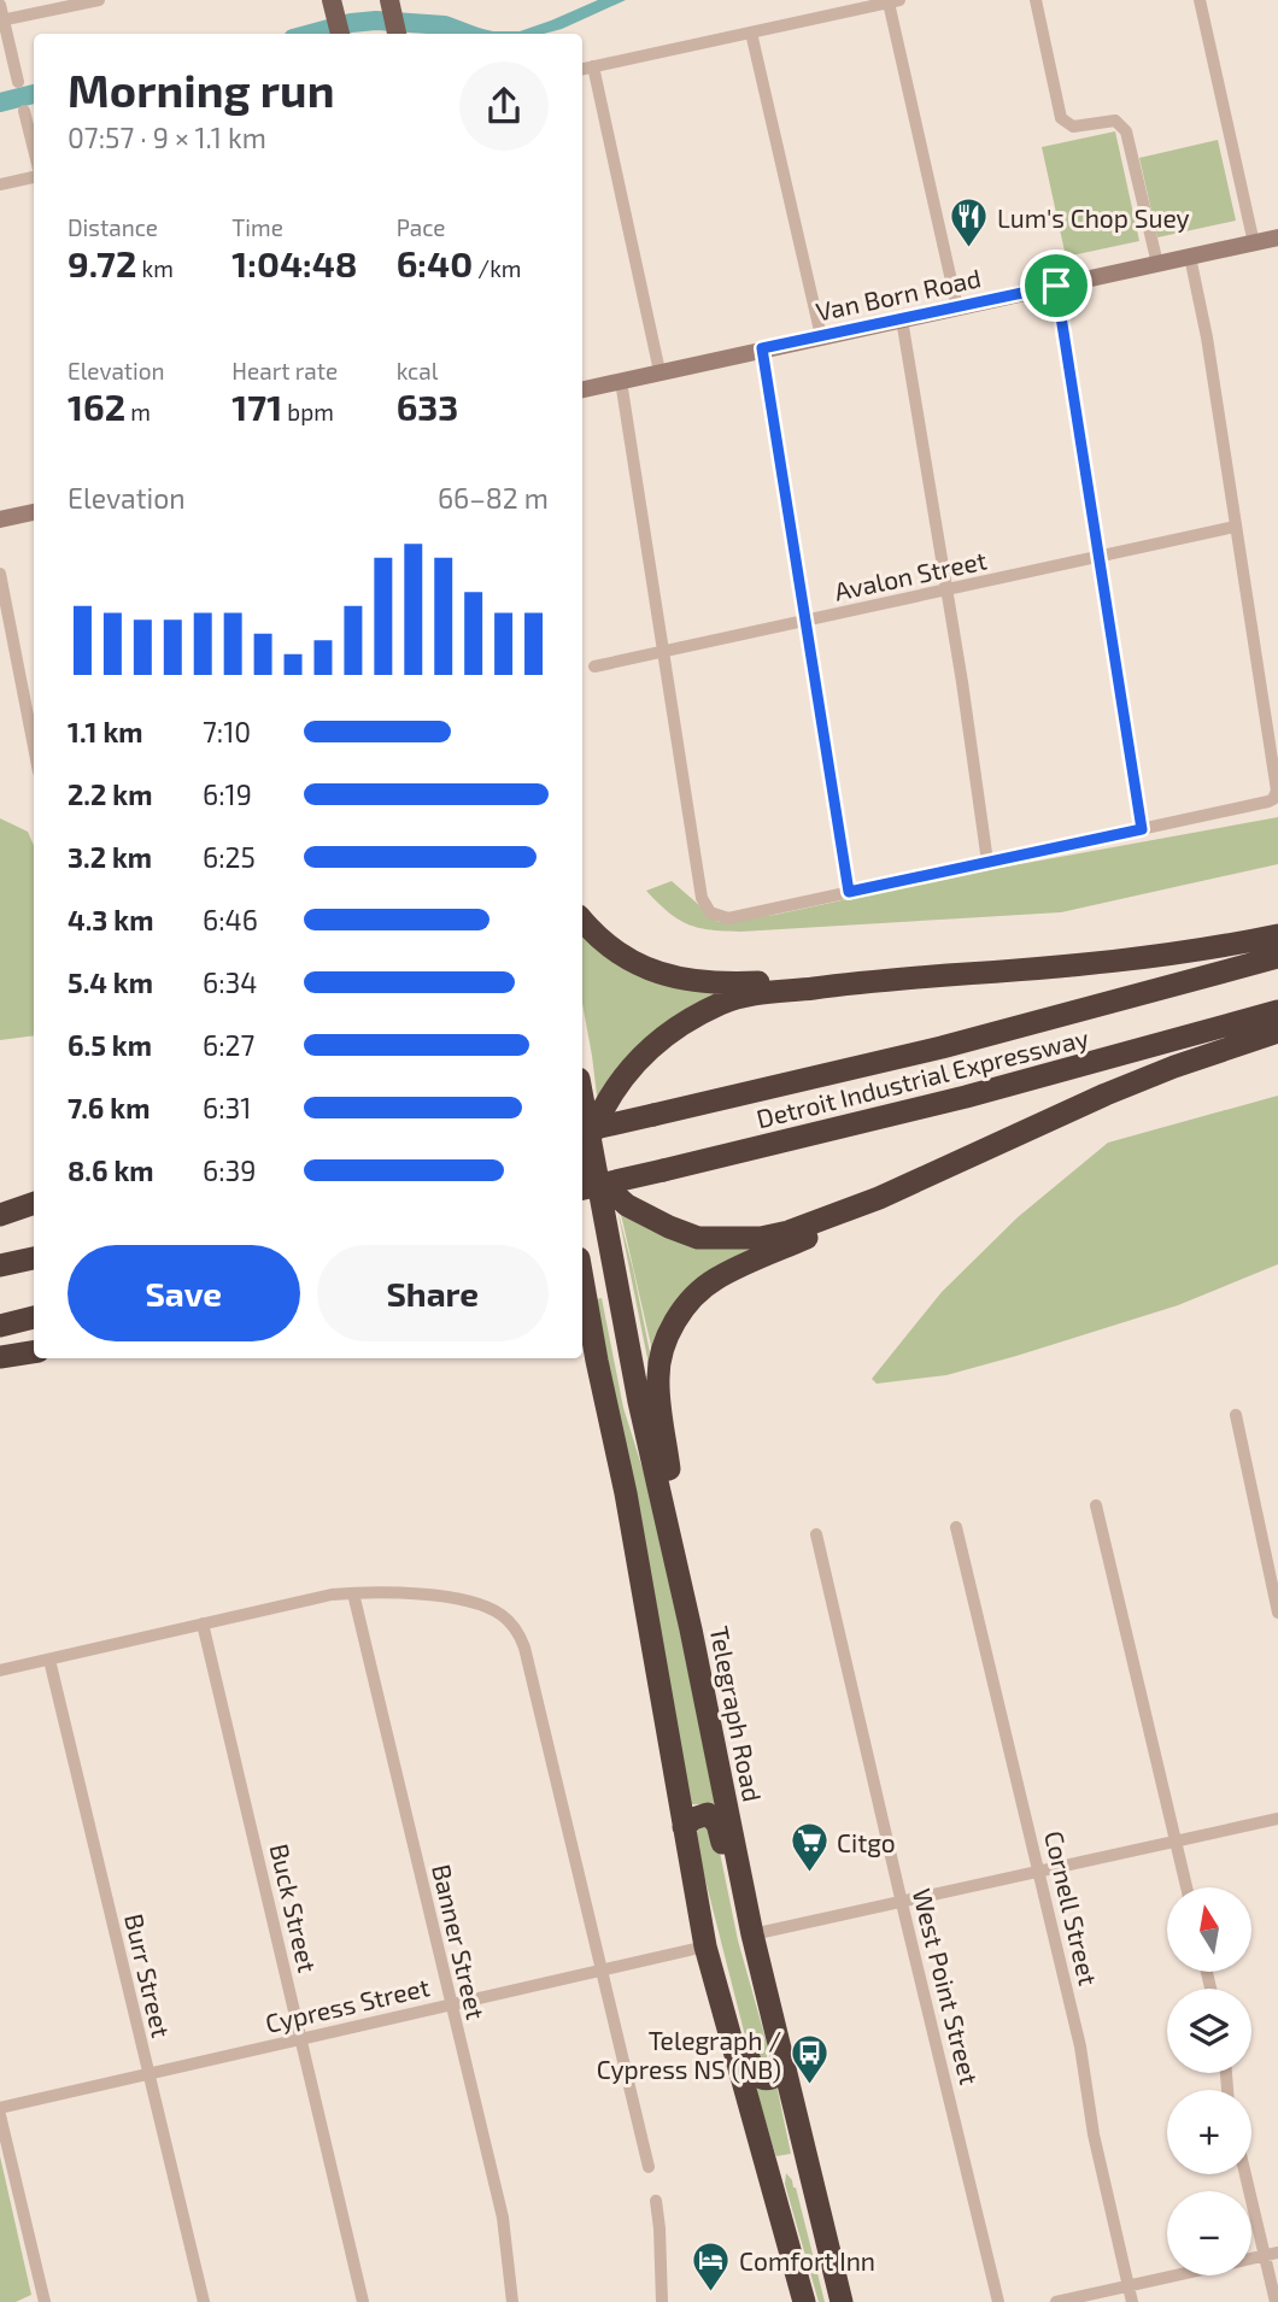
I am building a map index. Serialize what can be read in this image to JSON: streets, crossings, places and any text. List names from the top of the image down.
{
  "streets": {
    "highway": ["Detroit Industrial Expressway", "Telegraph Road"],
    "main road": ["Van Born Road"],
    "street": [
      "Avalon Street",
      "Buck Street",
      "Cornell Street",
      "Banner Street",
      "Burr Street",
      "West Point Street",
      "Cypress Street"
    ]
  },
  "crossings": [
    ["Buck Street", "Cypress Street"],
    ["Banner Street", "Cypress Street"],
    ["Burr Street", "Cypress Street"]
  ],
  "places": {
    "restaurant": ["Lum's Chop Suey"],
    "supermarket": ["Citgo"],
    "bus stop": ["Telegraph / Cypress NS (NB)"],
    "hotel": ["Comfort Inn"]
  },
  "north": "top",
  "page": {
    "heading": ["Morning run", "07:57 · 9 × 1.1 km"],
    "stats": [
      ["Distance", "9.72 km"],
      ["Time", "1:04:48"],
      ["Pace", "6:40 /km"],
      ["Elevation", "162 m"],
      ["Heart rate", "171 bpm"],
      ["kcal", "633"]
    ],
    "chart": ["Elevation", "66–82 m"],
    "list": [
      {
        "name": "1.1 km",
        "note": "7:10"
      },
      {
        "name": "2.2 km",
        "note": "6:19"
      },
      {
        "name": "3.2 km",
        "note": "6:25"
      },
      {
        "name": "4.3 km",
        "note": "6:46"
      },
      {
        "name": "5.4 km",
        "note": "6:34"
      },
      {
        "name": "6.5 km",
        "note": "6:27"
      },
      {
        "name": "7.6 km",
        "note": "6:31"
      },
      {
        "name": "8.6 km",
        "note": "6:39"
      }
    ],
    "buttons": ["Save", "Share"],
    "map_buttons": ["+", "−"]
  }
}
